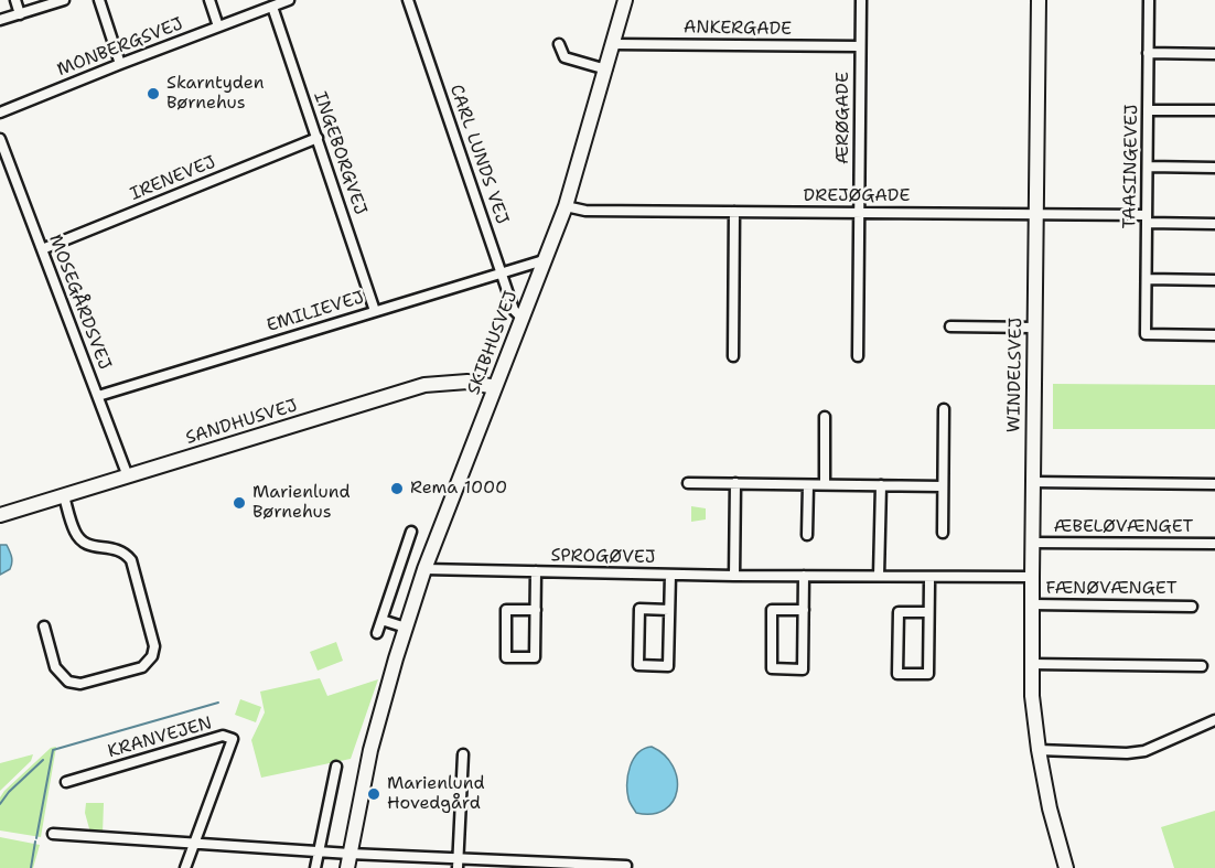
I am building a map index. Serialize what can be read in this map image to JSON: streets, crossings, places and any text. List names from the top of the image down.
{
  "streets": {
    "street": [
      "ANKERGADE",
      "MONBERGSVEJ",
      "ÆRØGADE",
      "INGEBORGVEJ",
      "CARL LUNDS VEJ",
      "TAASINGEVEJ",
      "IRENEVEJ",
      "DREJØGADE",
      "MOSEGÅRDSVEJ",
      "EMILIEVEJ",
      "SKIBHUSVEJ",
      "WINDELSVEJ",
      "SANDHUSVEJ",
      "ÆBELØVÆNGET",
      "SPROGØVEJ",
      "FÆNØVÆNGET",
      "KRANVEJEN"
    ]
  },
  "crossings": [
    ["ANKERGADE", "ÆRØGADE"],
    ["ANKERGADE", "SKIBHUSVEJ"],
    ["MONBERGSVEJ", "INGEBORGVEJ"],
    ["ÆRØGADE", "DREJØGADE"],
    ["INGEBORGVEJ", "IRENEVEJ"],
    ["INGEBORGVEJ", "EMILIEVEJ"],
    ["CARL LUNDS VEJ", "EMILIEVEJ"],
    ["CARL LUNDS VEJ", "SKIBHUSVEJ"],
    ["TAASINGEVEJ", "DREJØGADE"],
    ["IRENEVEJ", "MOSEGÅRDSVEJ"],
    ["DREJØGADE", "SKIBHUSVEJ"],
    ["DREJØGADE", "WINDELSVEJ"],
    ["MOSEGÅRDSVEJ", "EMILIEVEJ"],
    ["MOSEGÅRDSVEJ", "SANDHUSVEJ"],
    ["EMILIEVEJ", "SKIBHUSVEJ"],
    ["SKIBHUSVEJ", "SANDHUSVEJ"],
    ["SKIBHUSVEJ", "SPROGØVEJ"],
    ["WINDELSVEJ", "ÆBELØVÆNGET"],
    ["WINDELSVEJ", "SPROGØVEJ"],
    ["WINDELSVEJ", "FÆNØVÆNGET"]
  ],
  "places": [
    "Skarntyden Børnehus",
    "Rema 1000",
    "Marienlund Børnehus",
    "Marienlund Hovedgård"
  ]
}
